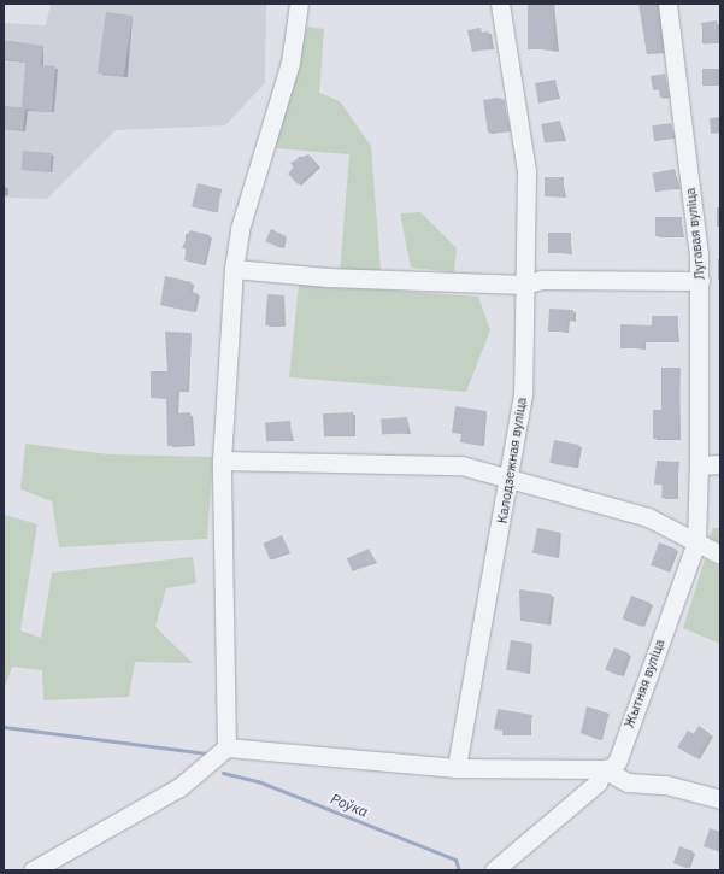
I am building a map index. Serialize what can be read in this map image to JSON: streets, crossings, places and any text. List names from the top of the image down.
{
  "streets": {
    "street": ["Лугавая вуліца", "Калодзежная вуліца", "Жытняя вуліца"]
  },
  "crossings": [
    ["Лугавая вуліца", "Жытняя вуліца"]
  ],
  "water": ["Роўка"]
}
